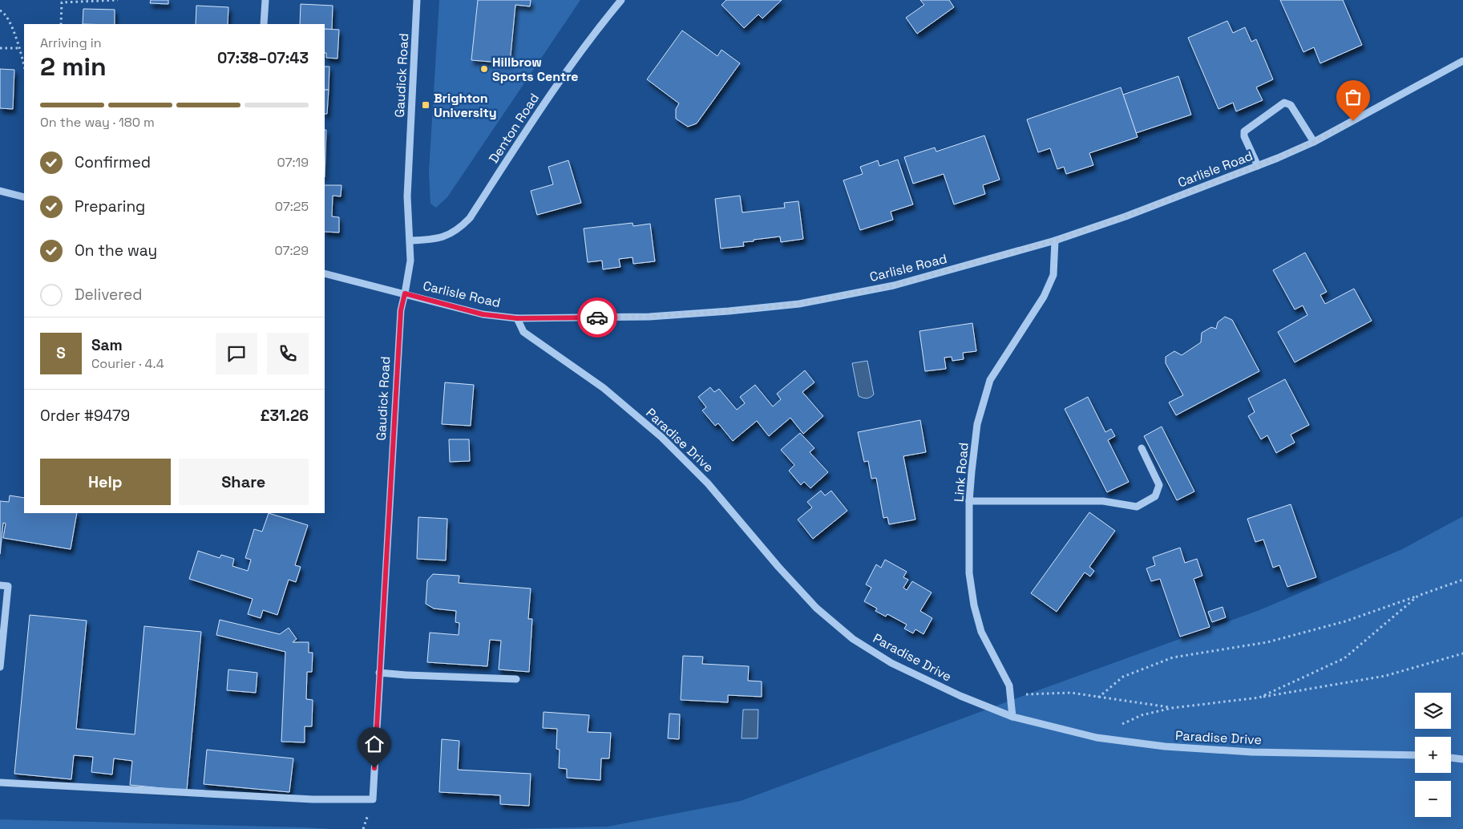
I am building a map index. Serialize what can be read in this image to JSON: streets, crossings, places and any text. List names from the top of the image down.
{
  "streets": {
    "street": [
      "Gaudick Road",
      "Denton Road",
      "Carlisle Road",
      "Paradise Drive",
      "Link Road"
    ]
  },
  "crossings": [
    ["Gaudick Road", "Denton Road"],
    ["Gaudick Road", "Carlisle Road"],
    ["Carlisle Road", "Paradise Drive"],
    ["Carlisle Road", "Link Road"],
    ["Paradise Drive", "Link Road"]
  ],
  "places": {
    "other": ["Hillbrow Sports Centre"],
    "transit": ["Brighton University"]
  },
  "page": {
    "heading": ["2 min", "Arriving in", "07:38–07:43"],
    "panel": [
      "Sam",
      "Courier · 4.4",
      "Order #9479",
      "£31.26"
    ],
    "bar": "On the way · 180 m",
    "list": [
      ["Confirmed", "07:19"],
      ["Preparing", "07:25"],
      ["On the way", "07:29"],
      "Delivered"
    ],
    "round": "S",
    "buttons": ["Help", "Share"],
    "map_buttons": ["+", "−"]
  }
}
